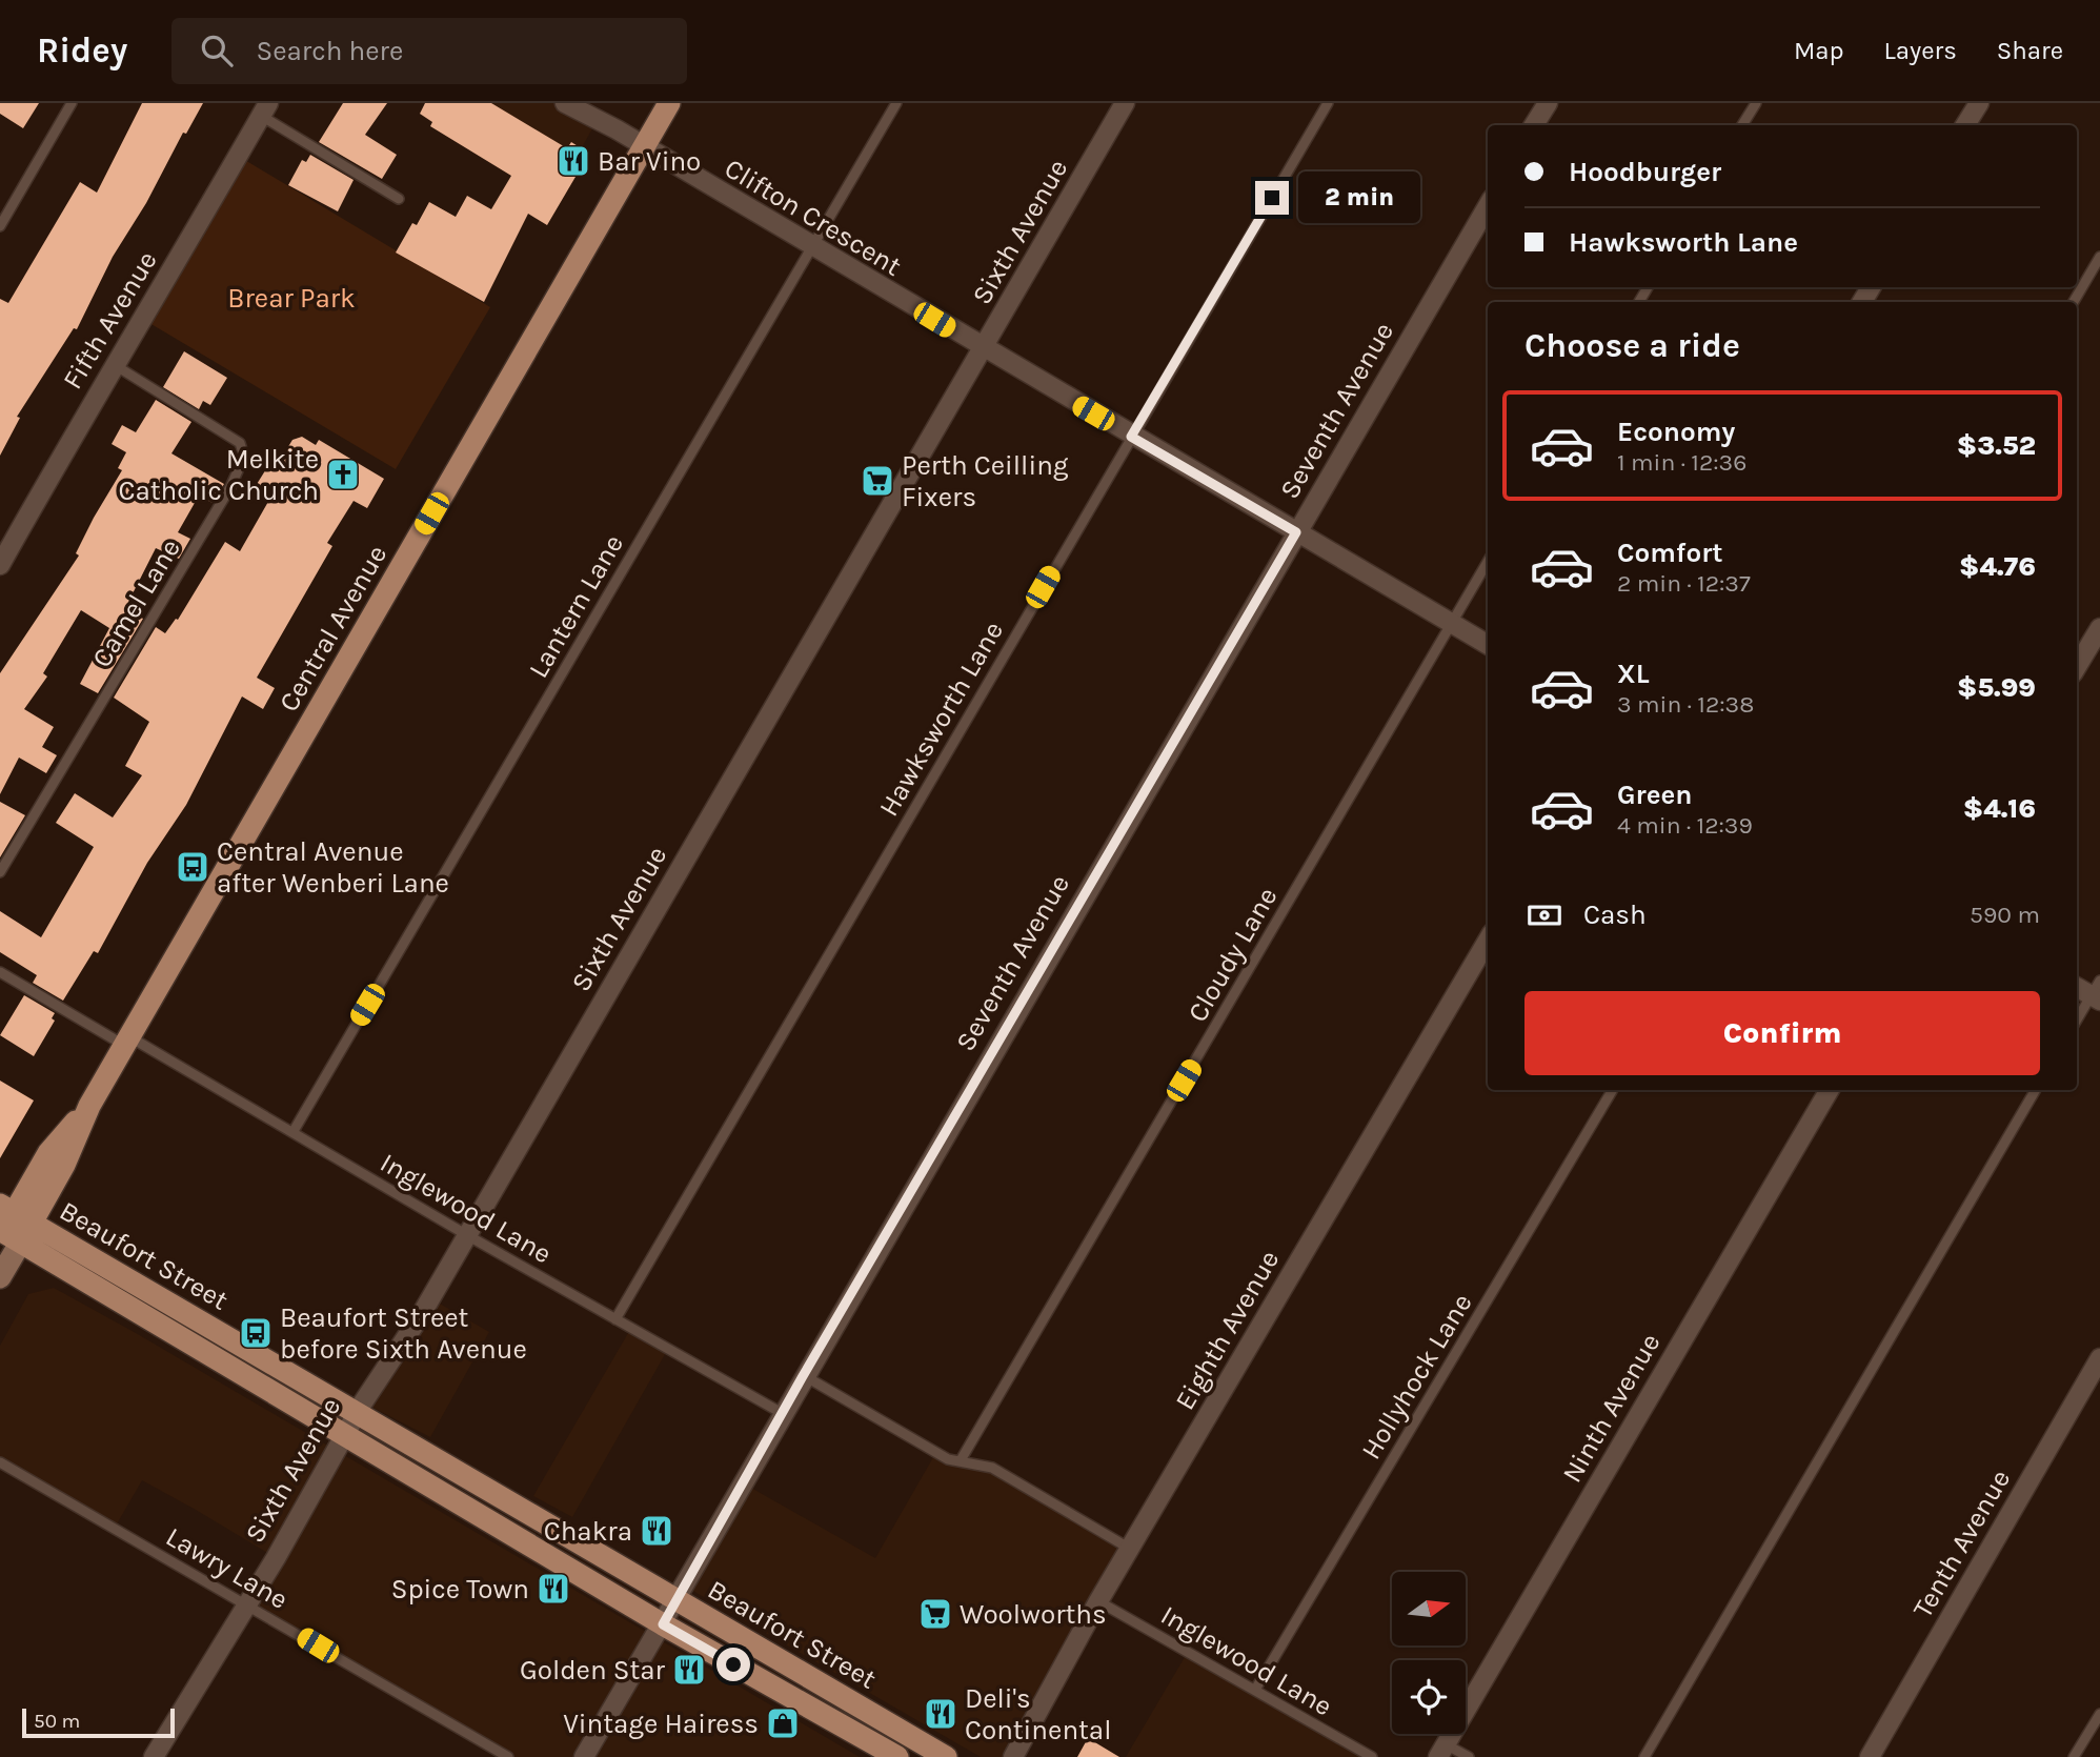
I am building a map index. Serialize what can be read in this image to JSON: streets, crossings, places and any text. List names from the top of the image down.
{
  "streets": {
    "main road": ["Central Avenue", "Beaufort Street"],
    "street": [
      "Clifton Crescent",
      "Sixth Avenue",
      "Fifth Avenue",
      "Seventh Avenue",
      "Eighth Avenue",
      "Ninth Avenue",
      "Tenth Avenue"
    ],
    "lane": [
      "Camel Lane",
      "Lantern Lane",
      "Hawksworth Lane",
      "Cloudy Lane",
      "Inglewood Lane",
      "Hollyhock Lane",
      "Lawry Lane"
    ]
  },
  "crossings": [
    ["Clifton Crescent", "Sixth Avenue"],
    ["Clifton Crescent", "Seventh Avenue"],
    ["Clifton Crescent", "Lantern Lane"],
    ["Clifton Crescent", "Central Avenue"],
    ["Clifton Crescent", "Hawksworth Lane"],
    ["Clifton Crescent", "Cloudy Lane"],
    ["Sixth Avenue", "Inglewood Lane"],
    ["Sixth Avenue", "Beaufort Street"],
    ["Sixth Avenue", "Lawry Lane"],
    ["Fifth Avenue", "Camel Lane"],
    ["Seventh Avenue", "Inglewood Lane"],
    ["Seventh Avenue", "Beaufort Street"],
    ["Lantern Lane", "Inglewood Lane"],
    ["Central Avenue", "Inglewood Lane"],
    ["Central Avenue", "Beaufort Street"],
    ["Hawksworth Lane", "Inglewood Lane"],
    ["Inglewood Lane", "Eighth Avenue"],
    ["Inglewood Lane", "Hollyhock Lane"]
  ],
  "parks": ["Brear Park"],
  "places": {
    "restaurant": [
      "Bar Vino",
      "Chakra",
      "Spice Town",
      "Golden Star",
      "Deli's Continental"
    ],
    "church": ["Melkite Catholic Church"],
    "supermarket": ["Perth Ceilling Fixers", "Woolworths"],
    "bus stop": ["Central Avenue after Wenberi Lane", "Beaufort Street before Sixth Avenue"],
    "shop": ["Vintage Hairess"]
  },
  "scale_bar": "50 m",
  "north": "right",
  "page": {
    "header": "Ridey",
    "search": "Search here",
    "nav": ["Map", "Layers", "Share"],
    "banner": ["Hoodburger", "Hawksworth Lane"],
    "bubble": "2 min",
    "heading": "Choose a ride",
    "list": [
      {
        "name": "Economy",
        "note": "1 min · 12:36",
        "value": "$3.52"
      },
      {
        "name": "Comfort",
        "note": "2 min · 12:37",
        "value": "$4.76"
      },
      {
        "name": "XL",
        "note": "3 min · 12:38",
        "value": "$5.99"
      },
      {
        "name": "Green",
        "note": "4 min · 12:39",
        "value": "$4.16"
      }
    ],
    "pay": ["Cash", "590 m"],
    "buttons": "Confirm",
    "scale": "50 m"
  }
}
